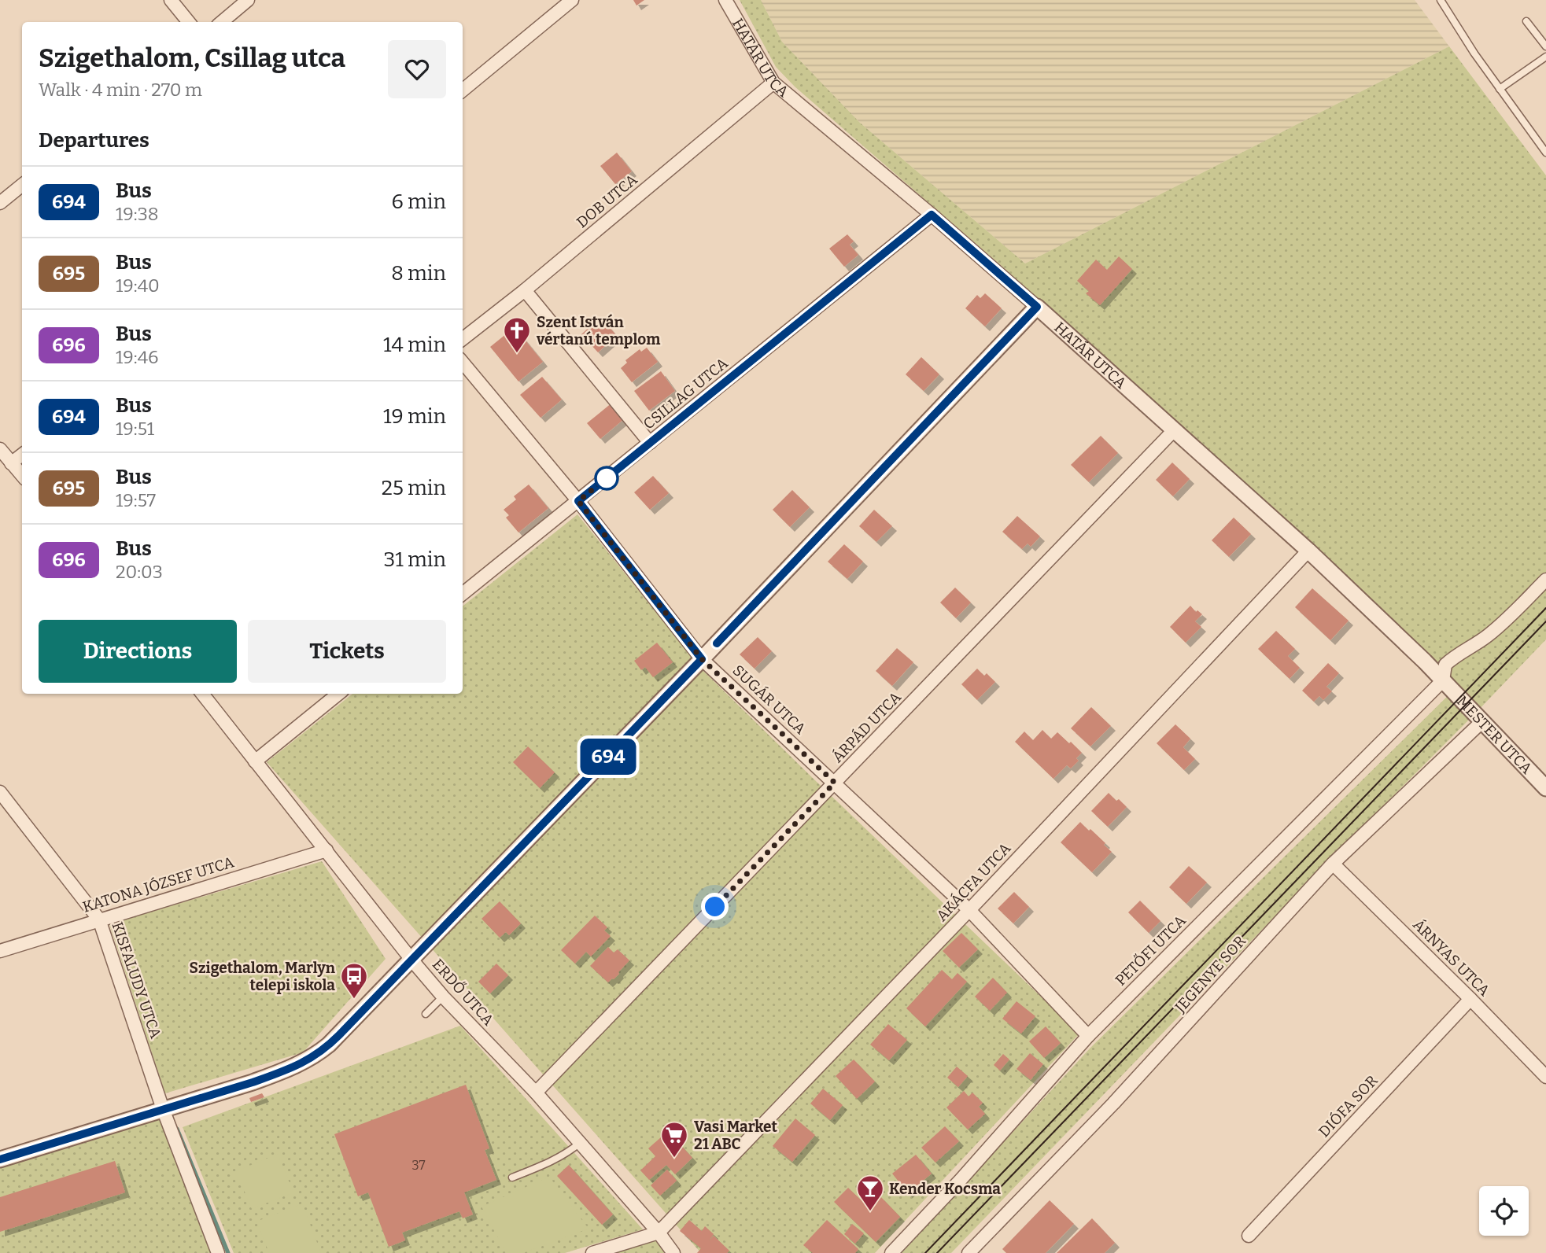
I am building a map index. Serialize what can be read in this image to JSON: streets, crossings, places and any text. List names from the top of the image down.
{
  "streets": {
    "street": [
      "HATÁR UTCA",
      "DOB UTCA",
      "CSILLAG UTCA",
      "SUGÁR UTCA",
      "ÁRPÁD UTCA",
      "MESTER UTCA",
      "AKÁCFA UTCA",
      "KATONA JÓZSEF UTCA",
      "PETŐFI UTCA",
      "ÁRNYAS UTCA",
      "JEGENYE SOR",
      "KISFALUDY UTCA",
      "ERDŐ UTCA",
      "DIÓFA SOR"
    ]
  },
  "crossings": [
    ["HATÁR UTCA", "DOB UTCA"],
    ["HATÁR UTCA", "CSILLAG UTCA"],
    ["HATÁR UTCA", "ÁRPÁD UTCA"],
    ["HATÁR UTCA", "MESTER UTCA"],
    ["HATÁR UTCA", "AKÁCFA UTCA"],
    ["HATÁR UTCA", "PETŐFI UTCA"],
    ["CSILLAG UTCA", "SUGÁR UTCA"],
    ["SUGÁR UTCA", "ÁRPÁD UTCA"],
    ["SUGÁR UTCA", "AKÁCFA UTCA"],
    ["SUGÁR UTCA", "PETŐFI UTCA"],
    ["ÁRPÁD UTCA", "ERDŐ UTCA"],
    ["MESTER UTCA", "PETŐFI UTCA"],
    ["MESTER UTCA", "JEGENYE SOR"],
    ["AKÁCFA UTCA", "ERDŐ UTCA"],
    ["KATONA JÓZSEF UTCA", "KISFALUDY UTCA"],
    ["KATONA JÓZSEF UTCA", "ERDŐ UTCA"],
    ["ÁRNYAS UTCA", "JEGENYE SOR"],
    ["ÁRNYAS UTCA", "DIÓFA SOR"]
  ],
  "places": {
    "church": ["Szent István vértanú templom"],
    "bus stop": ["Szigethalom, Marlyn telepi iskola"],
    "supermarket": ["Vasi Market 21 ABC"],
    "bar": ["Kender Kocsma"]
  },
  "lines": ["bus line 694"],
  "house_numbers": ["37"],
  "page": {
    "on_map": "694",
    "heading": [
      ["Szigethalom, Csillag utca", "Walk · 4 min · 270 m"],
      "Departures"
    ],
    "list": [
      {
        "mark": "694",
        "name": "Bus",
        "note": "19:38",
        "value": "6 min"
      },
      {
        "mark": "695",
        "name": "Bus",
        "note": "19:40",
        "value": "8 min"
      },
      {
        "mark": "696",
        "name": "Bus",
        "note": "19:46",
        "value": "14 min"
      },
      {
        "mark": "694",
        "name": "Bus",
        "note": "19:51",
        "value": "19 min"
      },
      {
        "mark": "695",
        "name": "Bus",
        "note": "19:57",
        "value": "25 min"
      },
      {
        "mark": "696",
        "name": "Bus",
        "note": "20:03",
        "value": "31 min"
      }
    ],
    "buttons": ["Directions", "Tickets"]
  }
}
